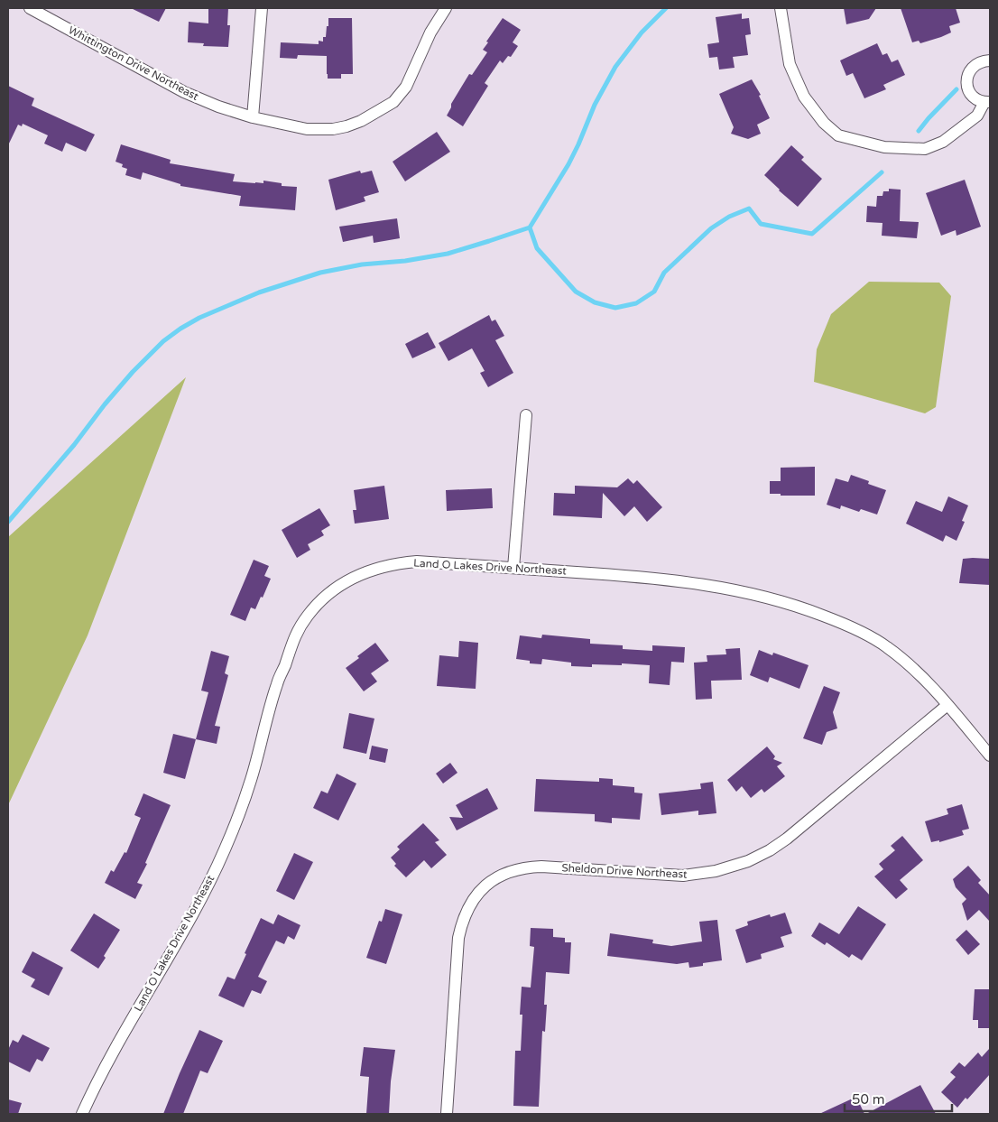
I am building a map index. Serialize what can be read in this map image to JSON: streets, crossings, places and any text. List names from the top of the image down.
{
  "streets": {
    "street": ["Whittington Drive Northeast", "Land O Lakes Drive Northeast", "Sheldon Drive Northeast"]
  },
  "crossings": [
    ["Land O Lakes Drive Northeast", "Sheldon Drive Northeast"]
  ],
  "scale_bar": "50 m"
}
